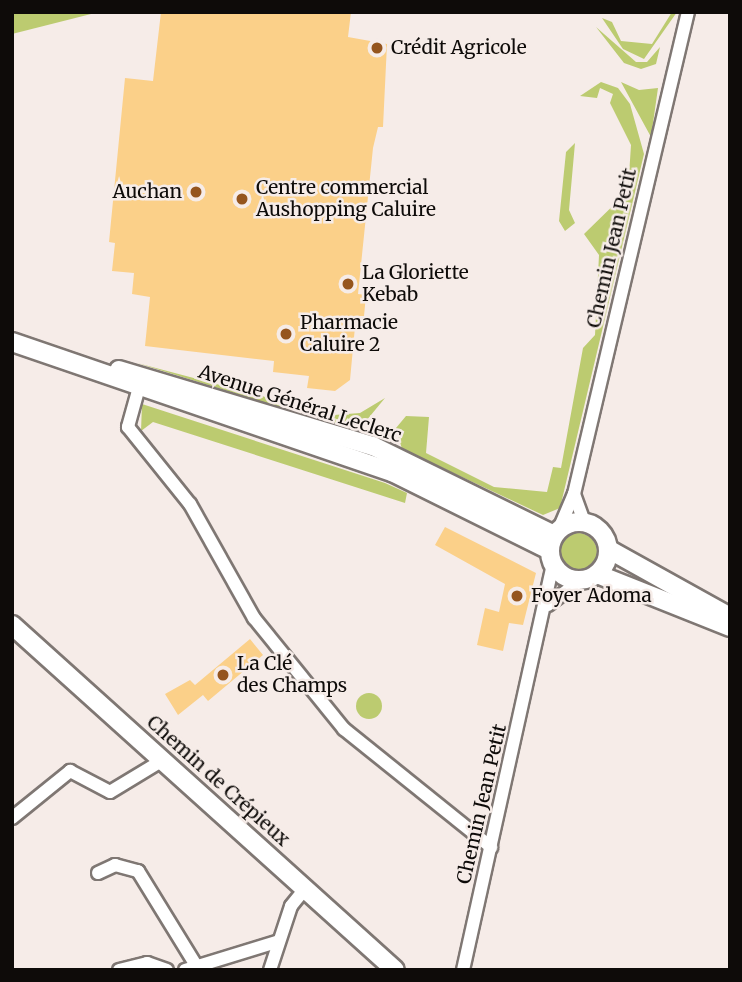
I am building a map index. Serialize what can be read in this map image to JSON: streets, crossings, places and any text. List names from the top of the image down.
{
  "streets": {
    "main road": ["Avenue Général Leclerc", "Chemin de Crépieux"],
    "street": ["Chemin Jean Petit"]
  },
  "crossings": [
    ["Chemin Jean Petit", "Avenue Général Leclerc"]
  ],
  "places": [
    "Crédit Agricole",
    "Auchan",
    "Centre commercial Aushopping Caluire",
    "La Gloriette Kebab",
    "Pharmacie Caluire 2",
    "Foyer Adoma",
    "La Clé des Champs"
  ]
}
